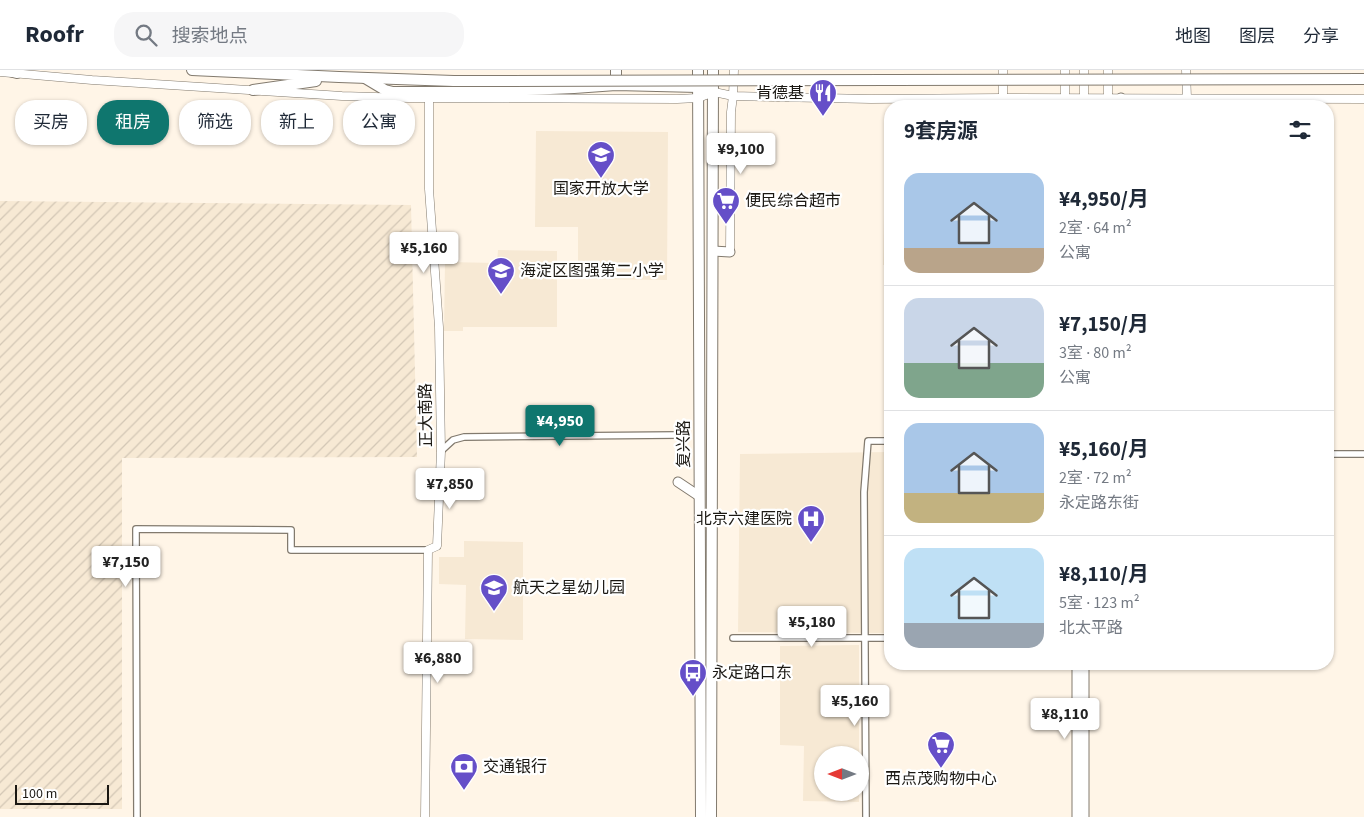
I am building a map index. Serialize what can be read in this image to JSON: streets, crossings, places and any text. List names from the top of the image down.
{
  "streets": {
    "highway": ["复兴路"],
    "street": ["正大南路"]
  },
  "places": {
    "restaurant": ["肯德基"],
    "school or university": ["国家开放大学", "海淀区图强第二小学", "航天之星幼儿园"],
    "supermarket": ["便民综合超市", "西点茂购物中心"],
    "hospital": ["北京六建医院"],
    "bus stop": ["永定路口东"],
    "bank": ["交通银行"]
  },
  "scale_bar": "100 m",
  "north": "left",
  "page": {
    "header": "Roofr",
    "search": "搜索地点",
    "nav": ["地图", "图层", "分享"],
    "chip": [
      "买房",
      "租房",
      "筛选",
      "新上",
      "公寓"
    ],
    "heading": "9套房源",
    "price": [
      "¥9,100",
      "¥5,160",
      "¥4,950",
      "¥7,850",
      "¥7,150",
      "¥5,180",
      "¥6,880",
      "¥5,160",
      "¥8,110"
    ],
    "list": [
      {
        "name": "¥4,950/月",
        "note": "2室 · 64 m² · 公寓"
      },
      {
        "name": "¥7,150/月",
        "note": "3室 · 80 m² · 公寓"
      },
      {
        "name": "¥5,160/月",
        "note": "2室 · 72 m² · 永定路东街"
      },
      {
        "name": "¥8,110/月",
        "note": "5室 · 123 m² · 北太平路"
      }
    ],
    "scale": "100 m"
  }
}
